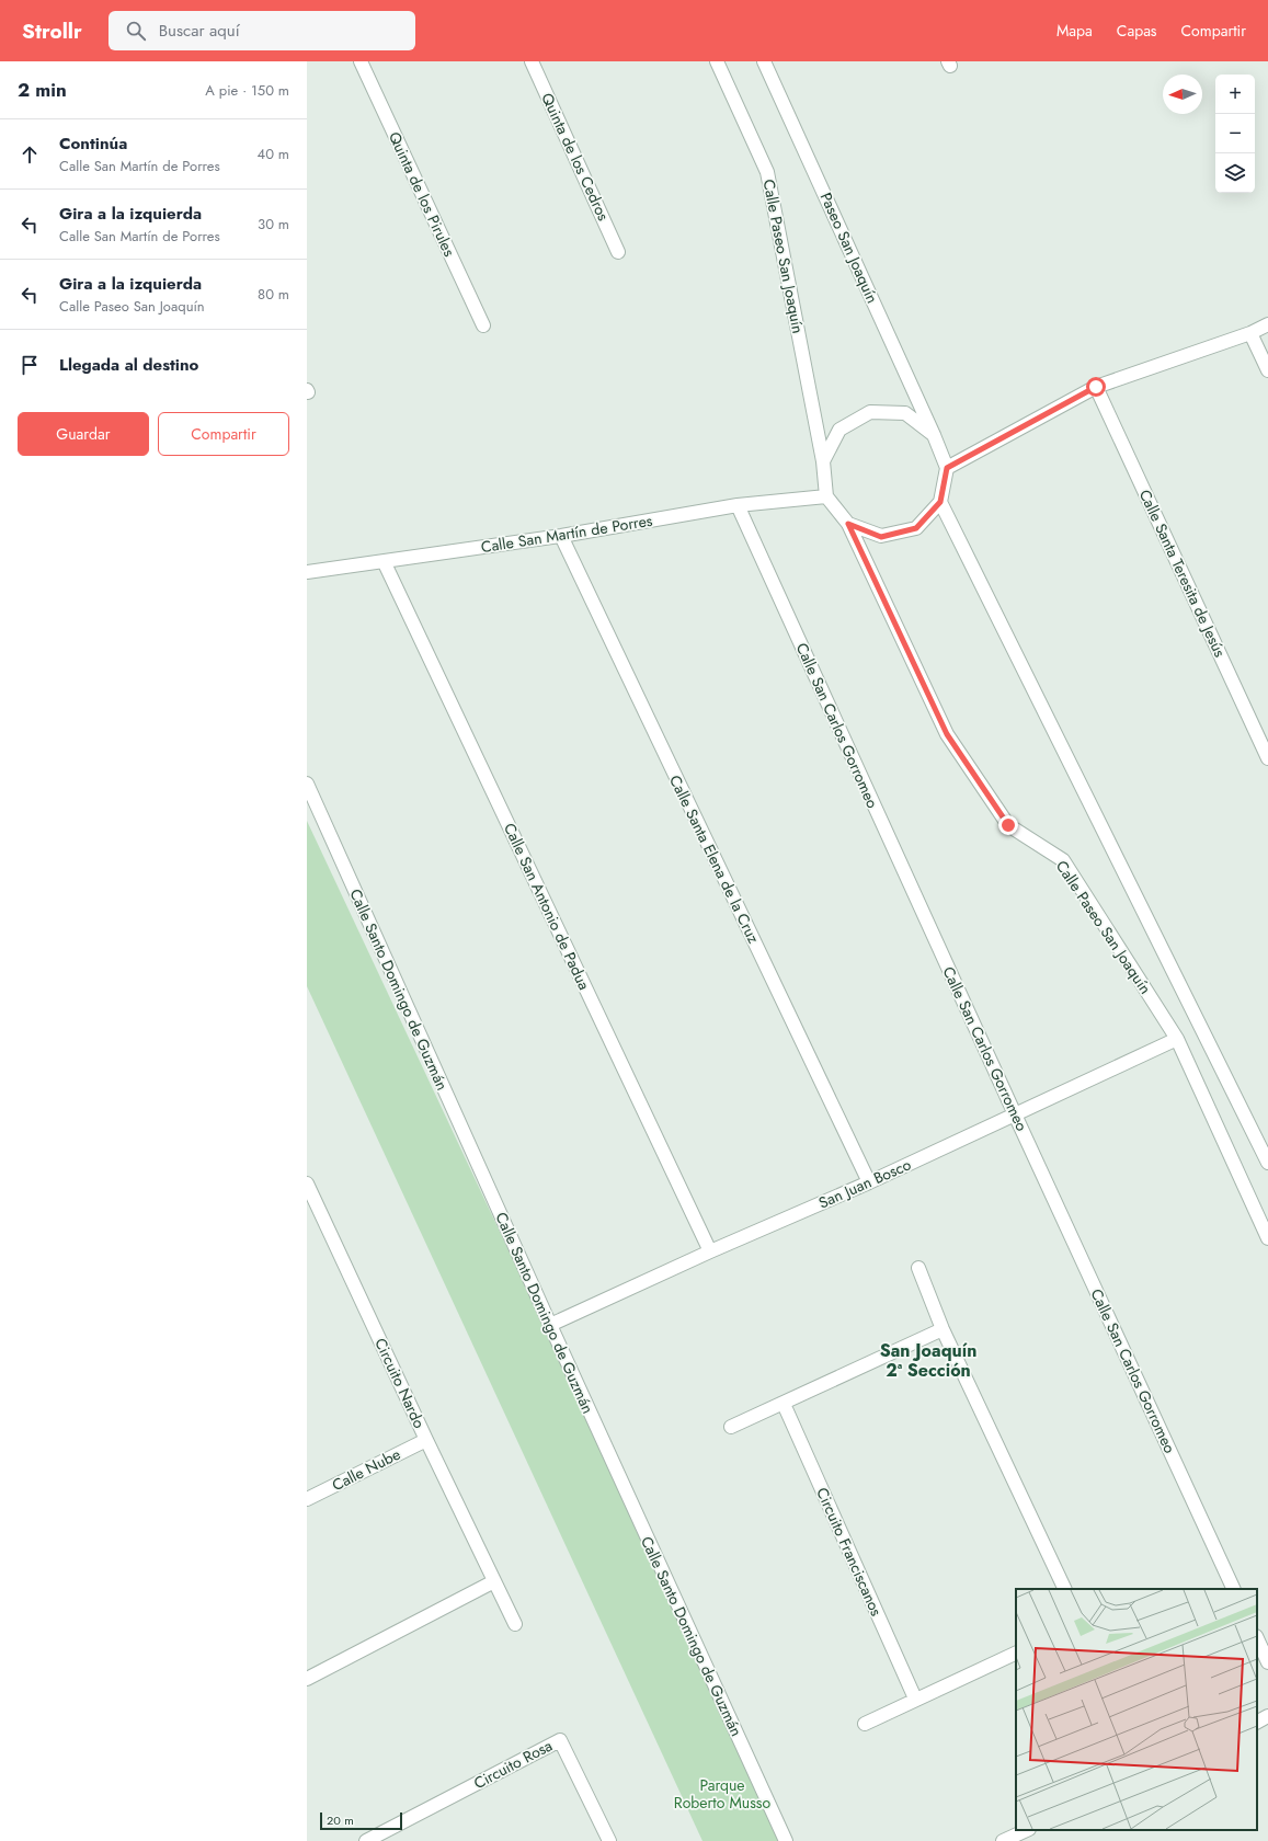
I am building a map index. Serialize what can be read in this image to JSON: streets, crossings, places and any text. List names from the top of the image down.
{
  "streets": {
    "street": [
      "Quinta de los Cedros",
      "Quinta de los Pirules",
      "Paseo San Joaquín",
      "Calle Paseo San Joaquín",
      "Calle San Martín de Porres",
      "Calle Santa Teresita de Jesús",
      "Calle San Carlos Gorromeo",
      "Calle Santa Elena de la Cruz",
      "Calle San Antonio de Padua",
      "Calle Santo Domingo de Guzmán",
      "San Juan Bosco",
      "Circuito Nardo",
      "Calle Nube",
      "Circuito Franciscanos",
      "Circuito Rosa"
    ]
  },
  "crossings": [
    ["Paseo San Joaquín", "Calle Paseo San Joaquín"],
    ["Paseo San Joaquín", "Calle San Martín de Porres"],
    ["Calle Paseo San Joaquín", "Calle San Martín de Porres"],
    ["Calle Paseo San Joaquín", "San Juan Bosco"],
    ["Calle San Martín de Porres", "Calle San Carlos Gorromeo"],
    ["Calle San Martín de Porres", "Calle Santa Elena de la Cruz"],
    ["Calle San Martín de Porres", "Calle San Antonio de Padua"],
    ["Calle San Carlos Gorromeo", "San Juan Bosco"],
    ["Calle Santa Elena de la Cruz", "San Juan Bosco"],
    ["Calle San Antonio de Padua", "San Juan Bosco"],
    ["Calle Santo Domingo de Guzmán", "San Juan Bosco"],
    ["Circuito Nardo", "Calle Nube"]
  ],
  "districts": ["San Joaquín 2ª Sección"],
  "parks": ["Parque Roberto Musso"],
  "scale_bar": "20 m",
  "north": "left",
  "page": {
    "header": "Strollr",
    "search": "Buscar aquí",
    "nav": ["Mapa", "Capas", "Compartir"],
    "heading": ["2 min", "A pie · 150 m"],
    "map_buttons": ["+", "−"],
    "list": [
      ["Continúa", "Calle San Martín de Porres", "40 m"],
      ["Gira a la izquierda", "Calle San Martín de Porres", "30 m"],
      ["Gira a la izquierda", "Calle Paseo San Joaquín", "80 m"],
      "Llegada al destino"
    ],
    "buttons": ["Guardar", "Compartir"],
    "scale": "20 m"
  }
}
